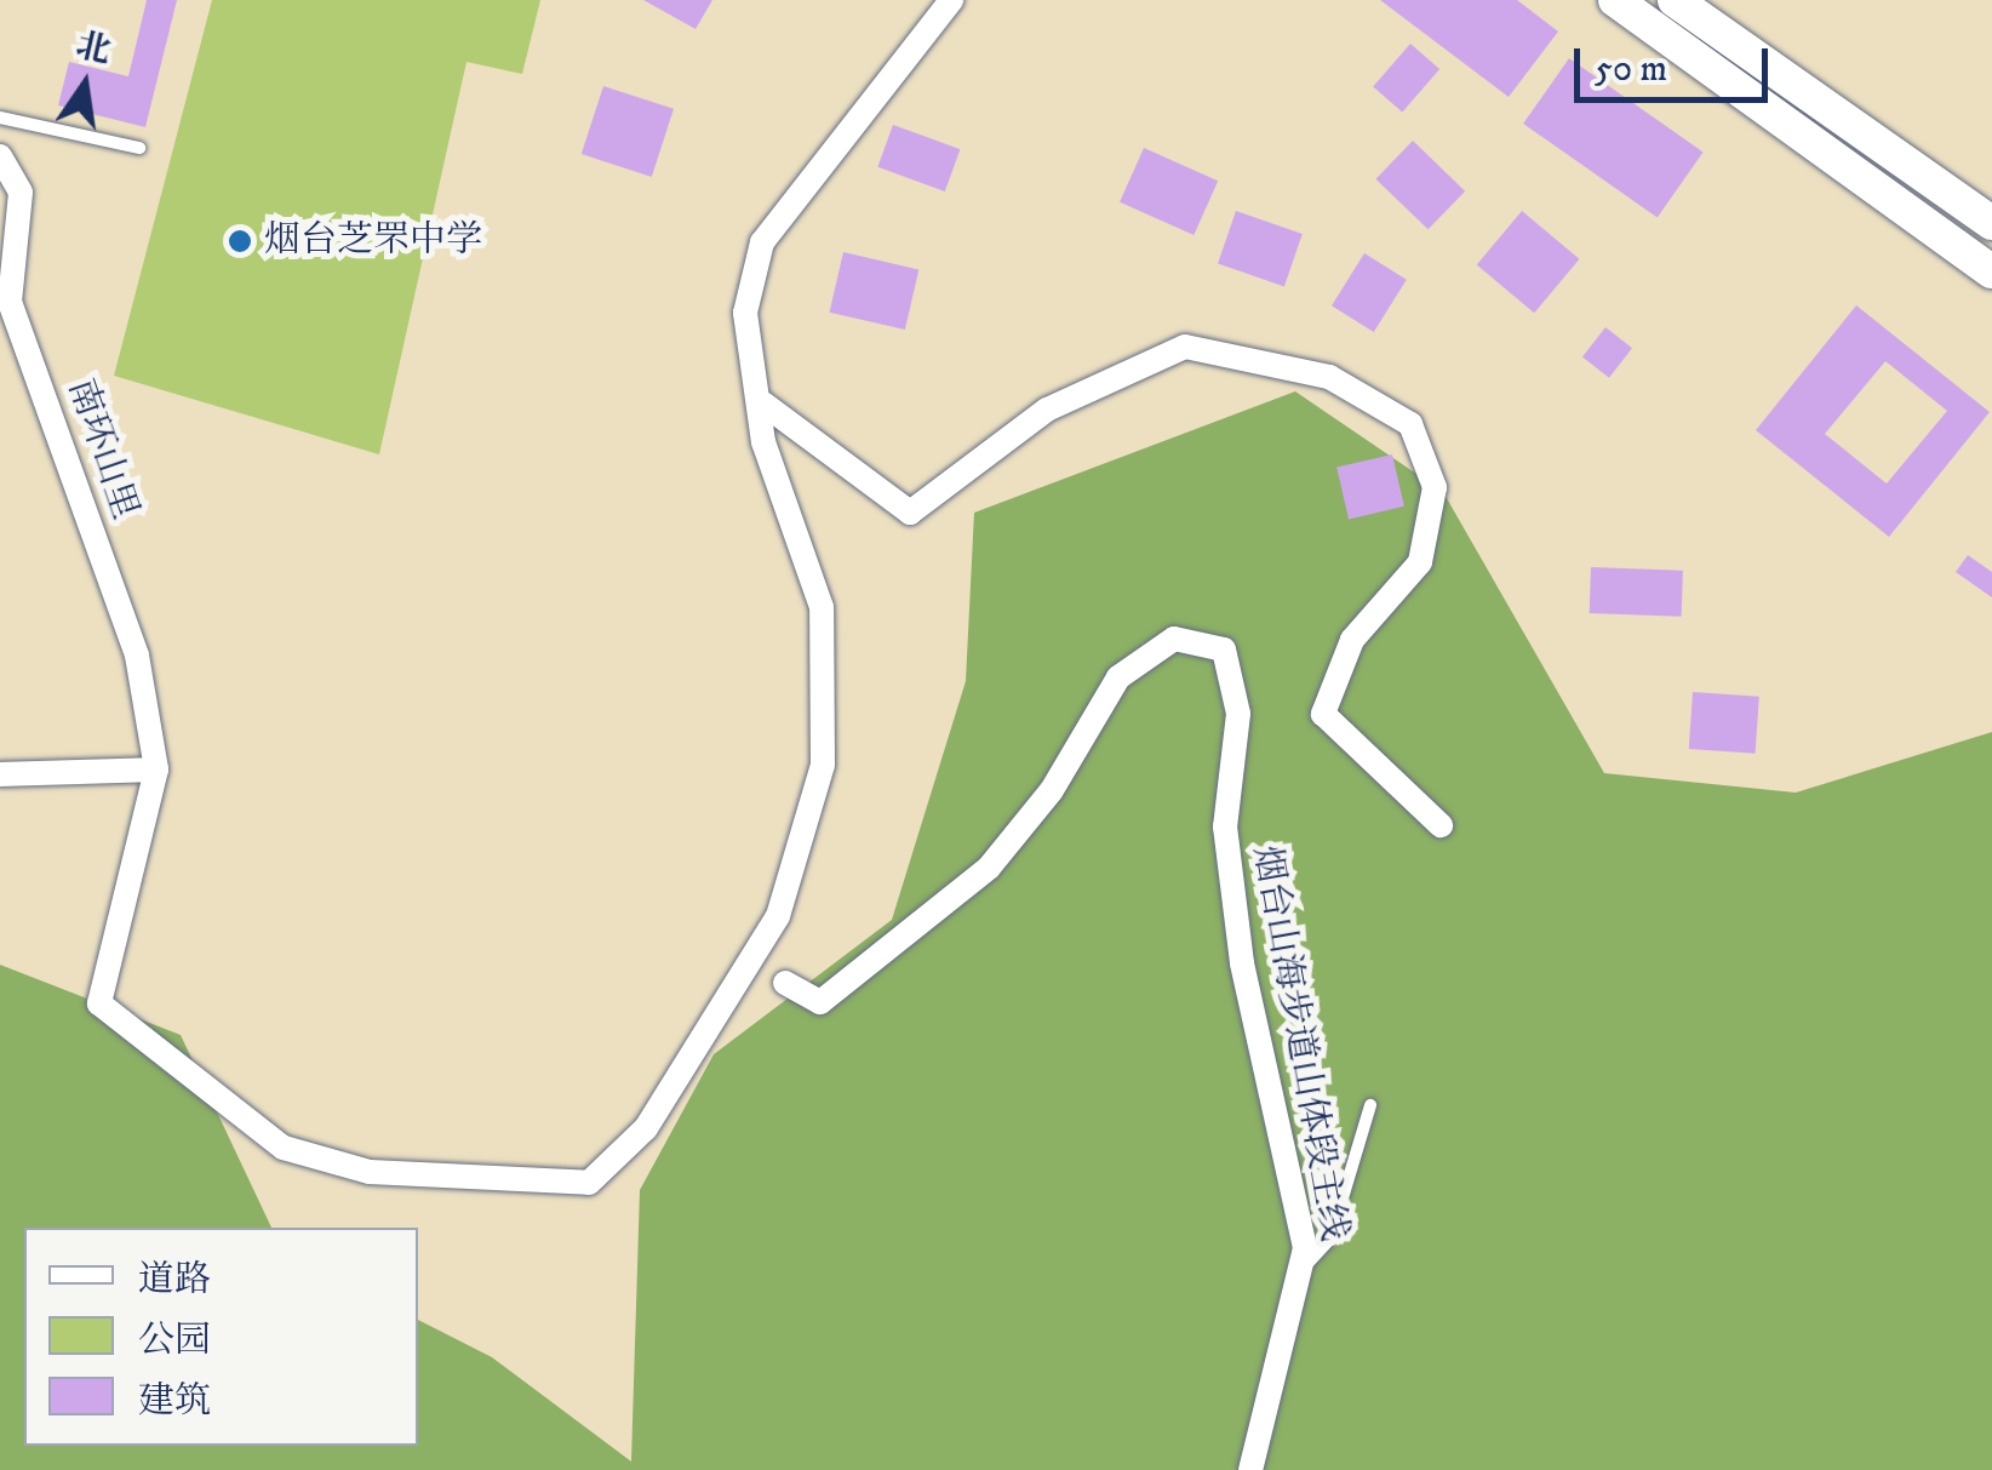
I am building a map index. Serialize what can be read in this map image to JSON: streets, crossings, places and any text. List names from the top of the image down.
{
  "streets": {
    "street": ["南环山里", "烟台山海步道山体段主线"]
  },
  "places": ["烟台芝罘中学"],
  "legend": ["道路", "公园", "建筑"],
  "scale_bar": "50 m",
  "north": "top"
}
